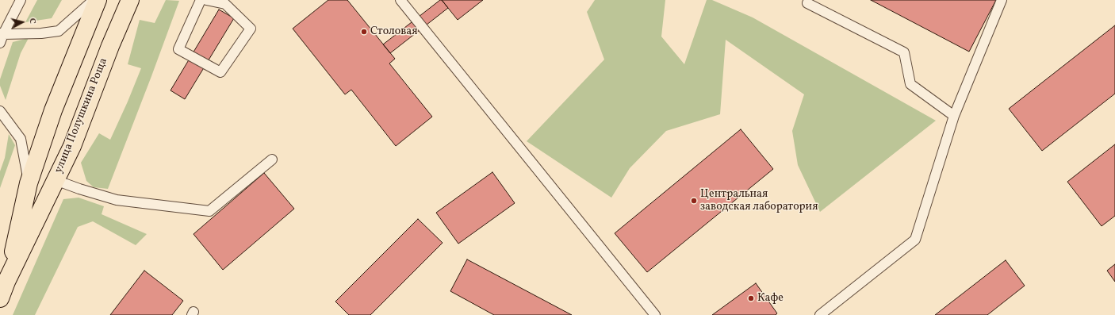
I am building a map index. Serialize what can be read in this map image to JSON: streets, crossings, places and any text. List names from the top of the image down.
{
  "streets": {
    "main road": ["улица Полушкина Роща"]
  },
  "places": ["Столовая", "Центральная заводская лаборатория", "Кафе"],
  "north": "right"
}
